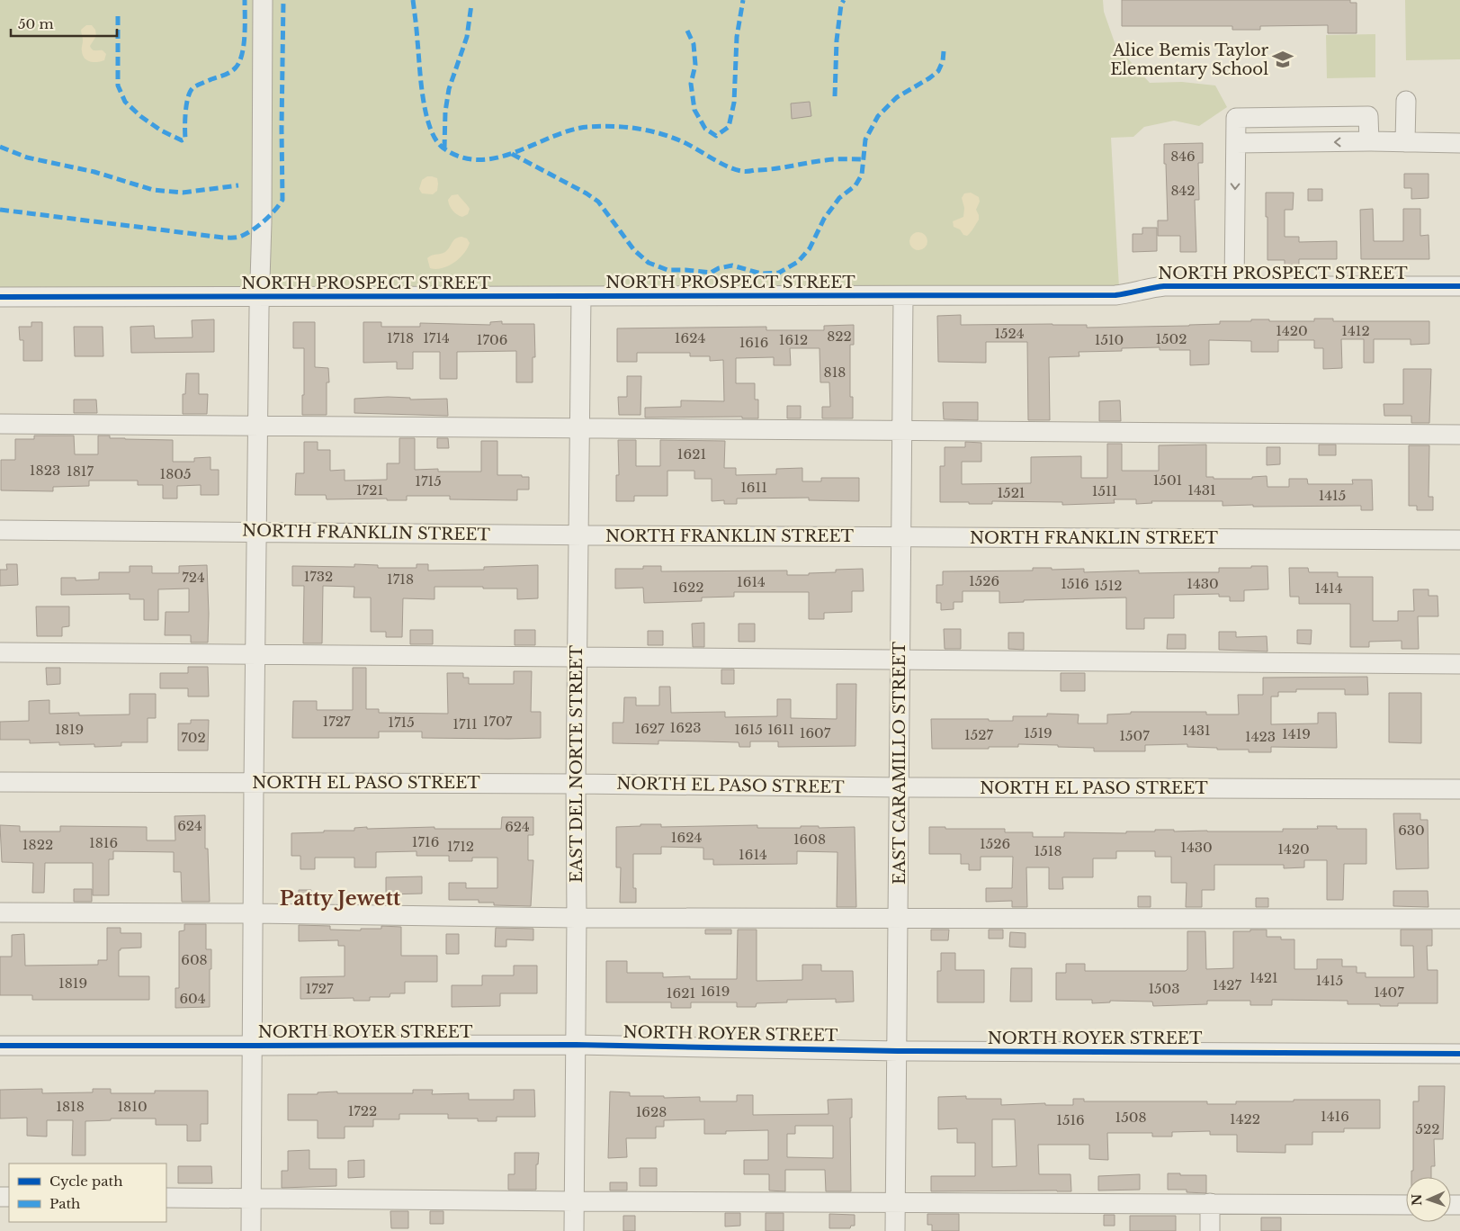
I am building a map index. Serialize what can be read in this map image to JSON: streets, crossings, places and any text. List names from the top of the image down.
{
  "streets": {
    "street": [
      "NORTH PROSPECT STREET",
      "NORTH FRANKLIN STREET",
      "EAST CARAMILLO STREET",
      "EAST DEL NORTE STREET",
      "NORTH EL PASO STREET",
      "NORTH ROYER STREET"
    ]
  },
  "crossings": [
    ["NORTH PROSPECT STREET", "EAST CARAMILLO STREET"],
    ["NORTH PROSPECT STREET", "EAST DEL NORTE STREET"],
    ["NORTH FRANKLIN STREET", "EAST CARAMILLO STREET"],
    ["NORTH FRANKLIN STREET", "EAST DEL NORTE STREET"],
    ["EAST CARAMILLO STREET", "NORTH EL PASO STREET"],
    ["EAST CARAMILLO STREET", "NORTH ROYER STREET"],
    ["EAST DEL NORTE STREET", "NORTH EL PASO STREET"],
    ["EAST DEL NORTE STREET", "NORTH ROYER STREET"]
  ],
  "districts": ["Patty Jewett"],
  "places": {
    "school or university": ["Alice Bemis Taylor Elementary School"]
  },
  "house_numbers": [
    "846",
    "842",
    "1420",
    "1412",
    "1524",
    "822",
    "1718",
    "1714",
    "1624",
    "1502",
    "1706",
    "1612",
    "1510",
    "1616",
    "818",
    "1621",
    "1823",
    "1817",
    "1805",
    "1501",
    "1715",
    "1611",
    "1721",
    "1431",
    "1511",
    "1521",
    "1415",
    "1732",
    "724",
    "1718",
    "1526",
    "1614",
    "1516",
    "1430",
    "1512",
    "1622",
    "1414",
    "1727",
    "1707",
    "1715",
    "1711",
    "1623",
    "1627",
    "1819",
    "1615",
    "1611",
    "1431",
    "1607",
    "1519",
    "1419",
    "1527",
    "1507",
    "1423",
    "702",
    "624",
    "624",
    "630",
    "1624",
    "1608",
    "1716",
    "1816",
    "1526",
    "1822",
    "1712",
    "1430",
    "1420",
    "1518",
    "1614",
    "608",
    "1421",
    "1415",
    "1819",
    "1427",
    "1727",
    "1503",
    "1619",
    "1407",
    "1621",
    "604",
    "1818",
    "1810",
    "1722",
    "1628",
    "1416",
    "1508",
    "1422",
    "1516",
    "522"
  ],
  "legend": ["Cycle path", "Path"],
  "scale_bar": "50 m",
  "north": "left"
}
